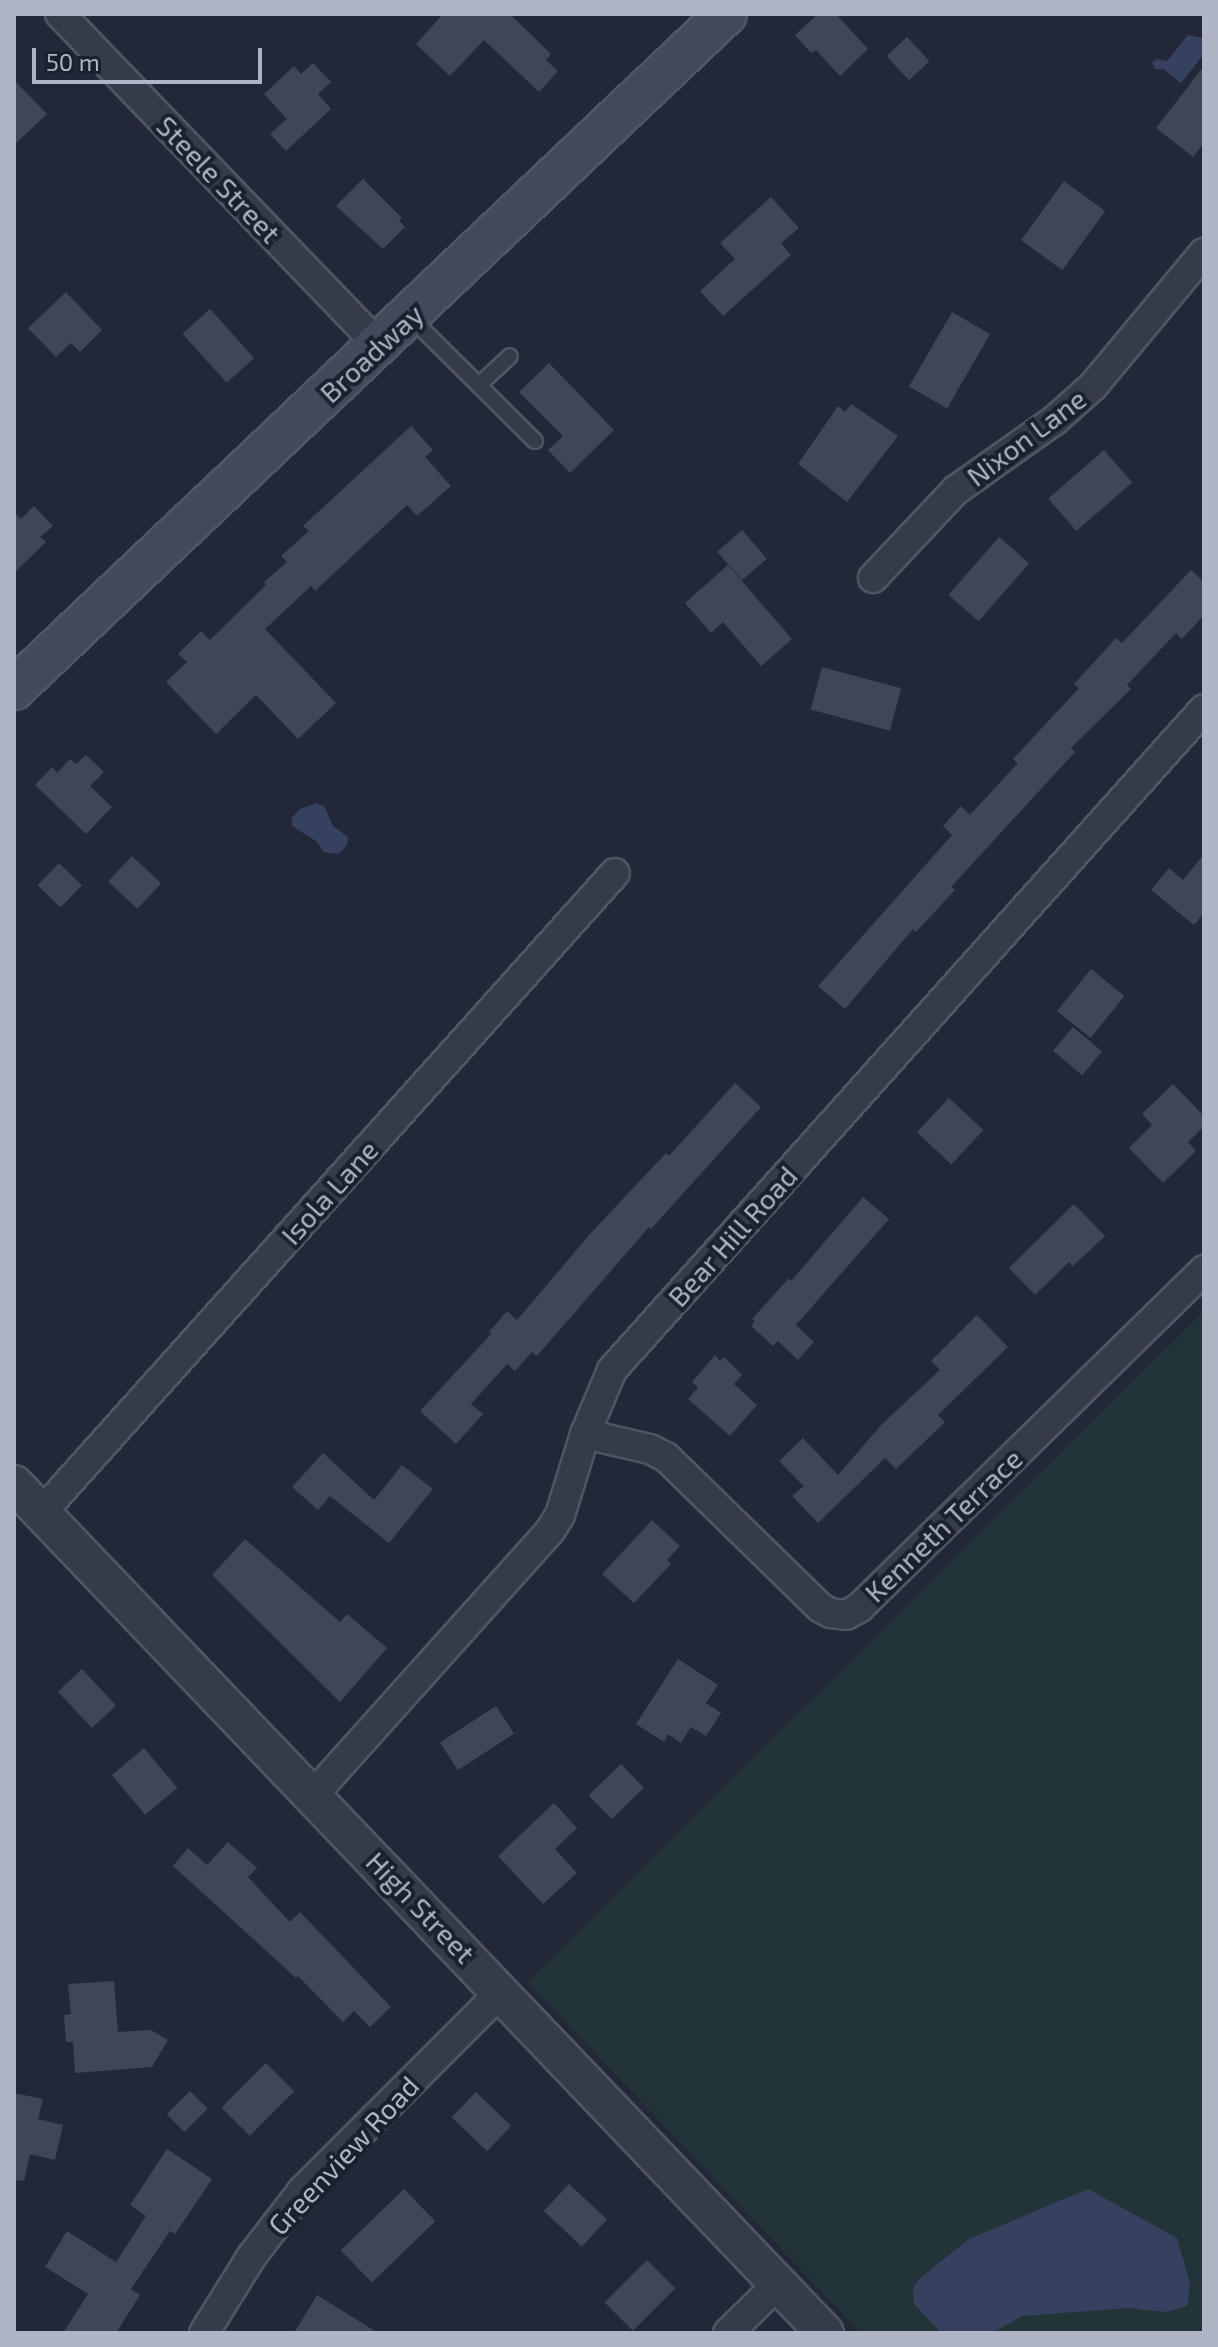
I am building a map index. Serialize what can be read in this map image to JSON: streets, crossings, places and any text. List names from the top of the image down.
{
  "streets": {
    "main road": ["Broadway"],
    "street": [
      "Steele Street",
      "Nixon Lane",
      "Isola Lane",
      "Bear Hill Road",
      "Kenneth Terrace",
      "High Street",
      "Greenview Road"
    ]
  },
  "crossings": [
    ["Steele Street", "Broadway"],
    ["Isola Lane", "High Street"],
    ["Bear Hill Road", "Kenneth Terrace"],
    ["Bear Hill Road", "High Street"],
    ["High Street", "Greenview Road"]
  ],
  "scale_bar": "50 m"
}
